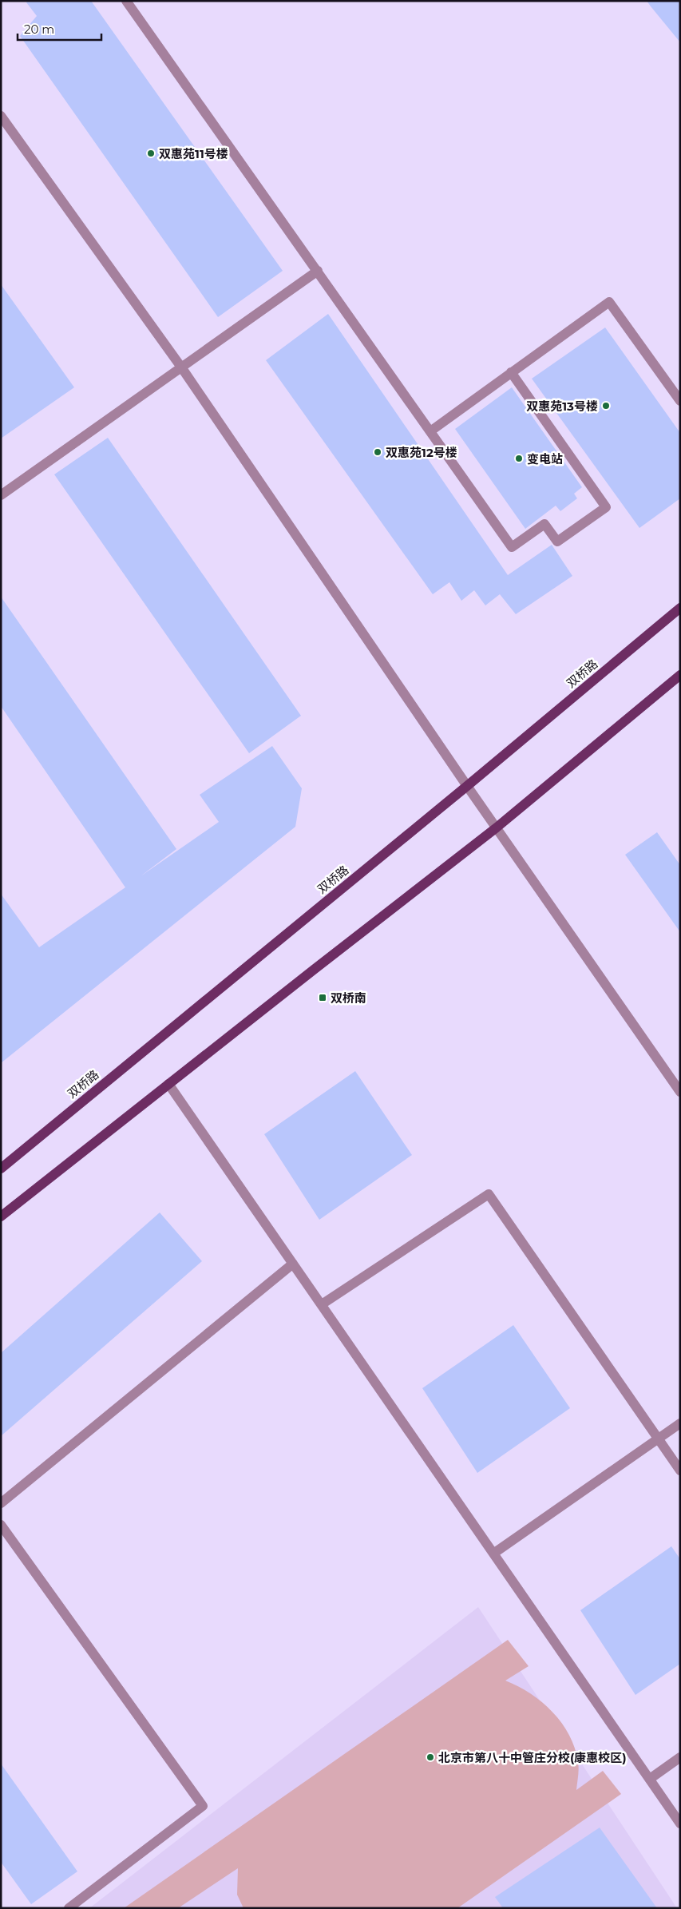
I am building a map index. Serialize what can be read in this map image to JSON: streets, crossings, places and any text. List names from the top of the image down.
{
  "streets": {
    "main road": ["双桥路"]
  },
  "places": {
    "other": [
      "双惠苑11号楼",
      "双惠苑13号楼",
      "双惠苑12号楼",
      "变电站",
      "北京市第八十中管庄分校(康惠校区)"
    ],
    "transit": ["双桥南"]
  },
  "scale_bar": "20 m"
}
